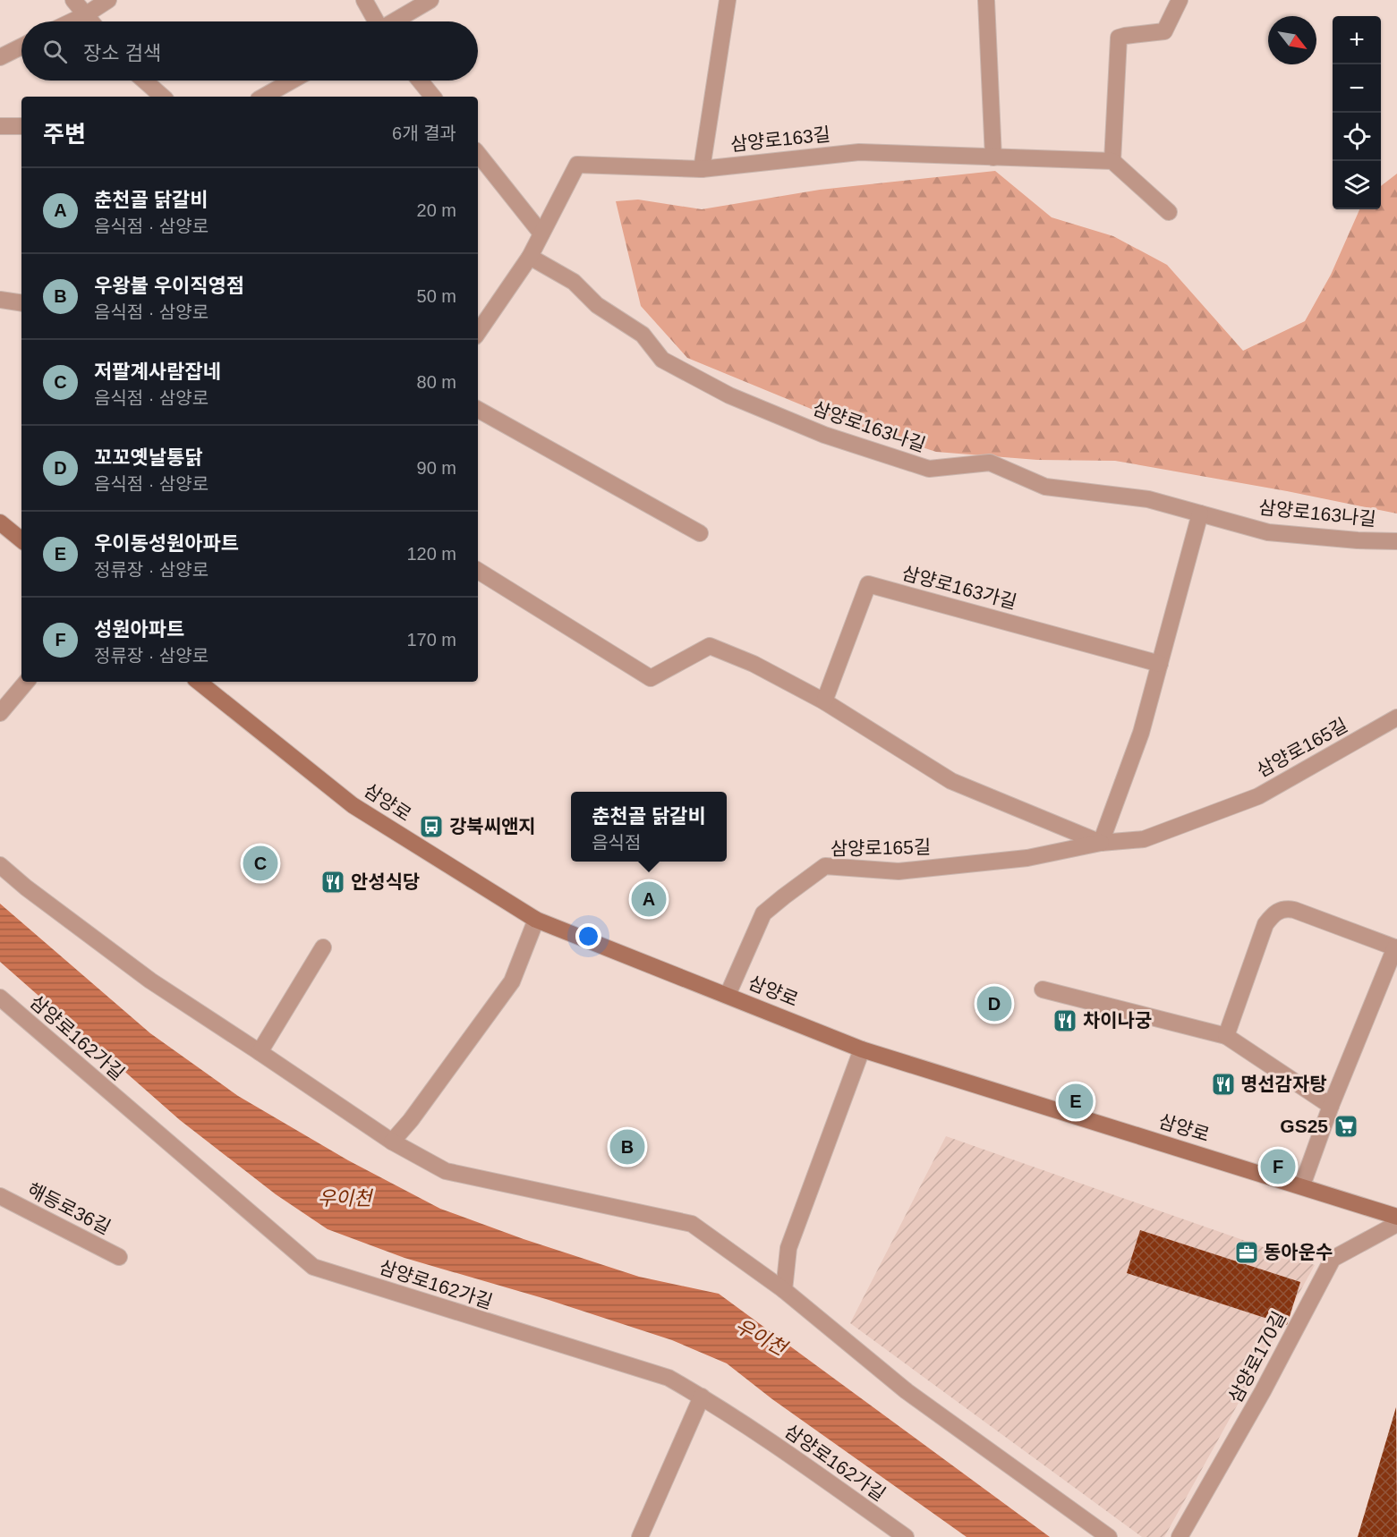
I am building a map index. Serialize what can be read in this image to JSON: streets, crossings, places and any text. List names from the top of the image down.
{
  "streets": {
    "main road": ["삼양로"],
    "street": [
      "삼양로163길",
      "삼양로163나길",
      "삼양로163가길",
      "삼양로165길",
      "삼양로162가길",
      "해등로36길",
      "삼양로170길"
    ]
  },
  "crossings": [
    ["삼양로163길", "삼양로163나길"],
    ["삼양로165길", "삼양로"]
  ],
  "water": ["우이천"],
  "places": {
    "bus stop": ["강북씨앤지"],
    "restaurant": ["안성식당", "차이나궁", "명선감자탕"],
    "supermarket": ["GS25"],
    "office": ["동아운수"]
  },
  "north": "bottom right",
  "page": {
    "map_buttons": ["+", "−"],
    "search": "장소 검색",
    "heading": ["주변", "6개 결과"],
    "list": [
      {
        "mark": "A",
        "name": "춘천골 닭갈비",
        "note": "음식점 · 삼양로",
        "value": "20 m"
      },
      {
        "mark": "B",
        "name": "우왕불 우이직영점",
        "note": "음식점 · 삼양로",
        "value": "50 m"
      },
      {
        "mark": "C",
        "name": "저팔계사람잡네",
        "note": "음식점 · 삼양로",
        "value": "80 m"
      },
      {
        "mark": "D",
        "name": "꼬꼬옛날통닭",
        "note": "음식점 · 삼양로",
        "value": "90 m"
      },
      {
        "mark": "E",
        "name": "우이동성원아파트",
        "note": "정류장 · 삼양로",
        "value": "120 m"
      },
      {
        "mark": "F",
        "name": "성원아파트",
        "note": "정류장 · 삼양로",
        "value": "170 m"
      }
    ],
    "popup": ["춘천골 닭갈비", "음식점"],
    "pins": [
      "C",
      "A",
      "D",
      "E",
      "B",
      "F"
    ]
  }
}
